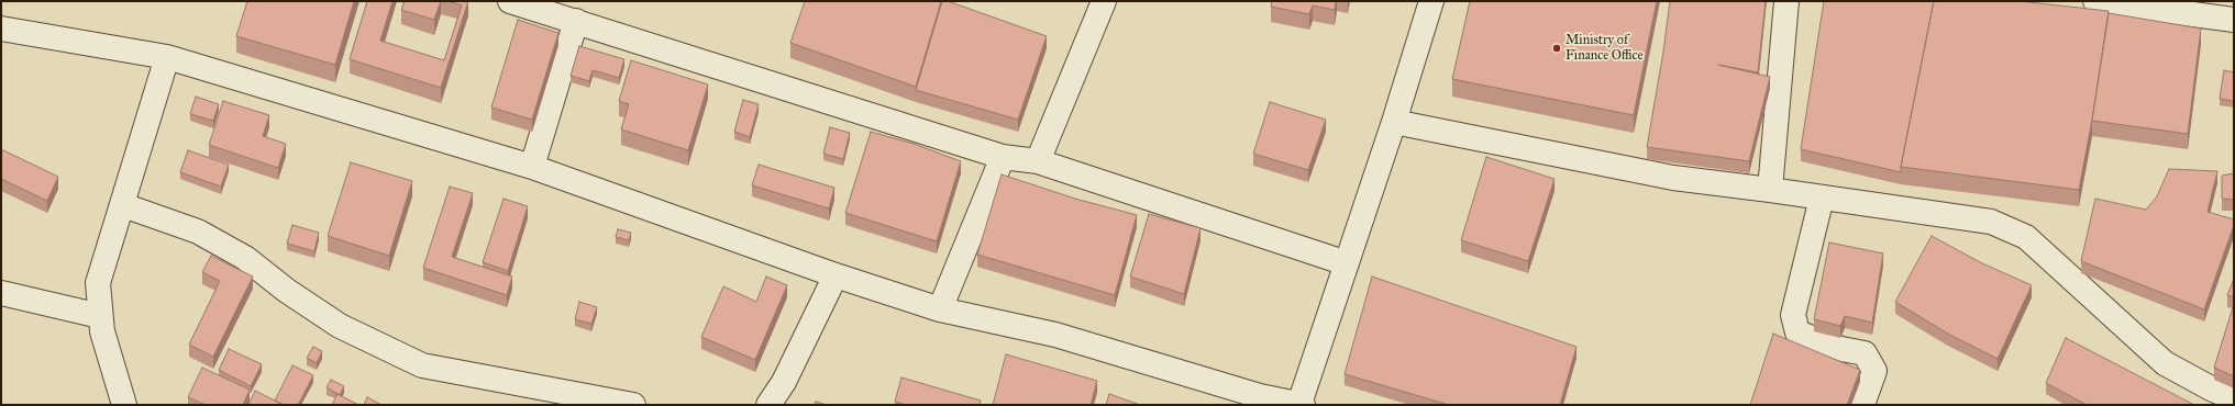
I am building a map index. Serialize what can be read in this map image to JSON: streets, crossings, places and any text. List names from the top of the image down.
{
  "places": ["Ministry of Finance Office"]
}
